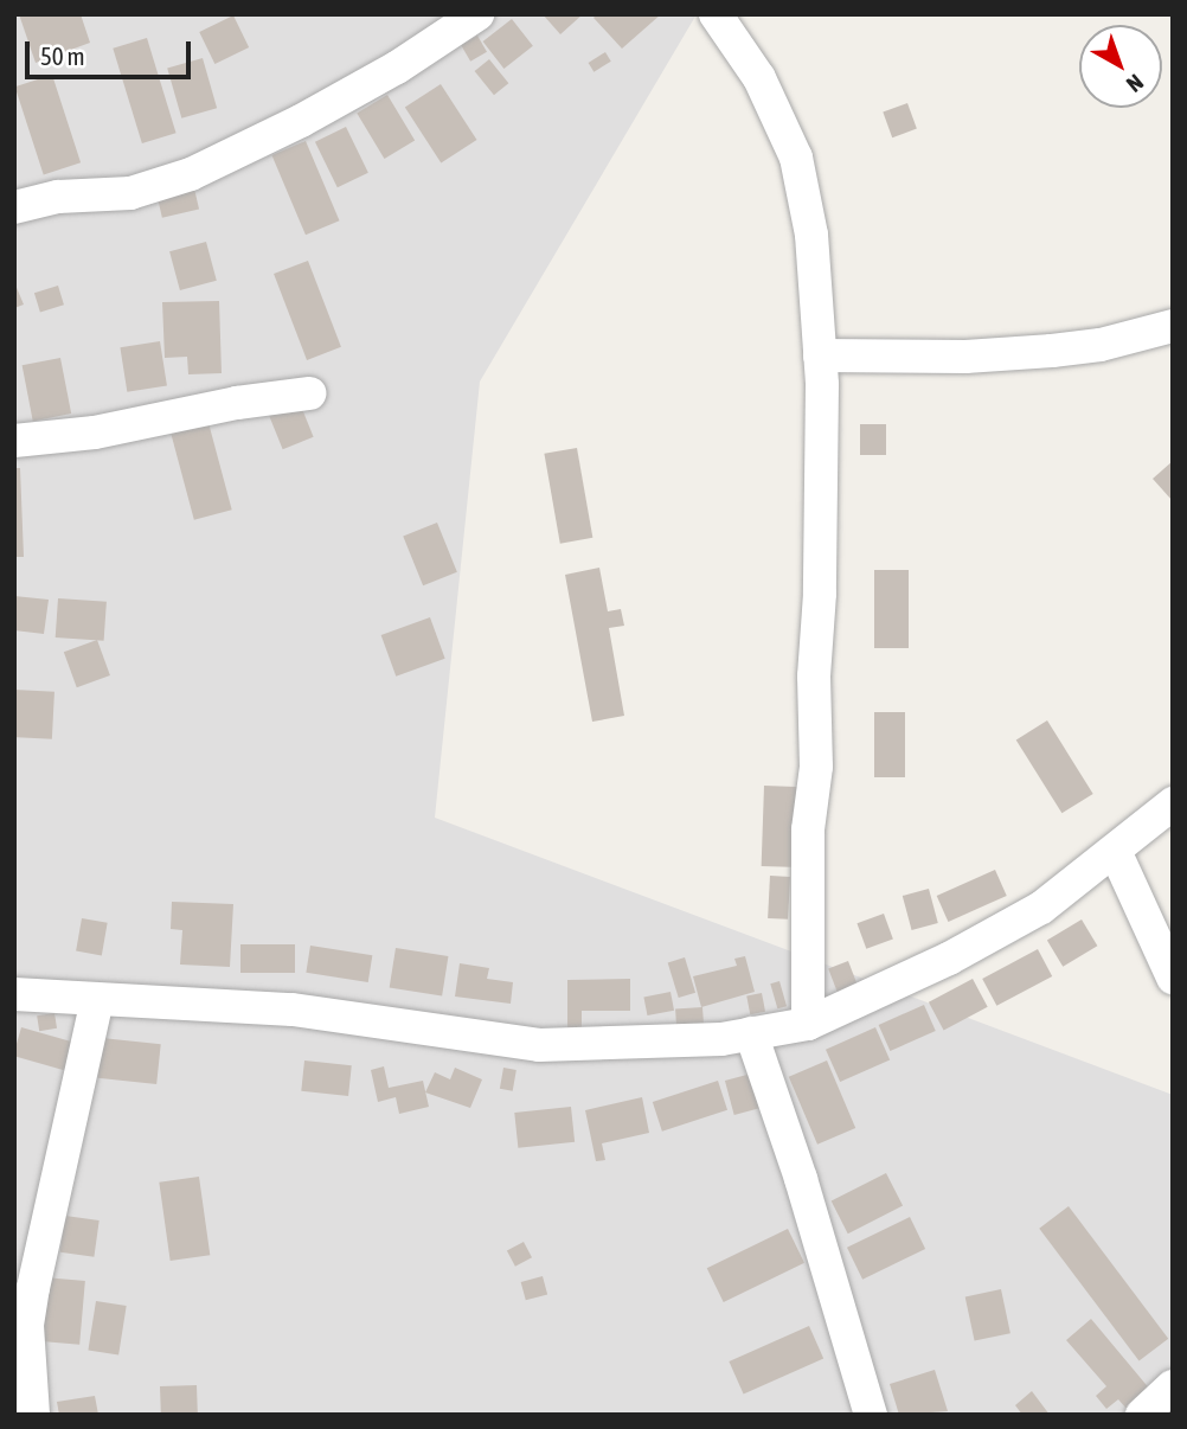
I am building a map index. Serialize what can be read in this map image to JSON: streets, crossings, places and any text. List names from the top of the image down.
{
  "scale_bar": "50 m",
  "north": "bottom right"
}
